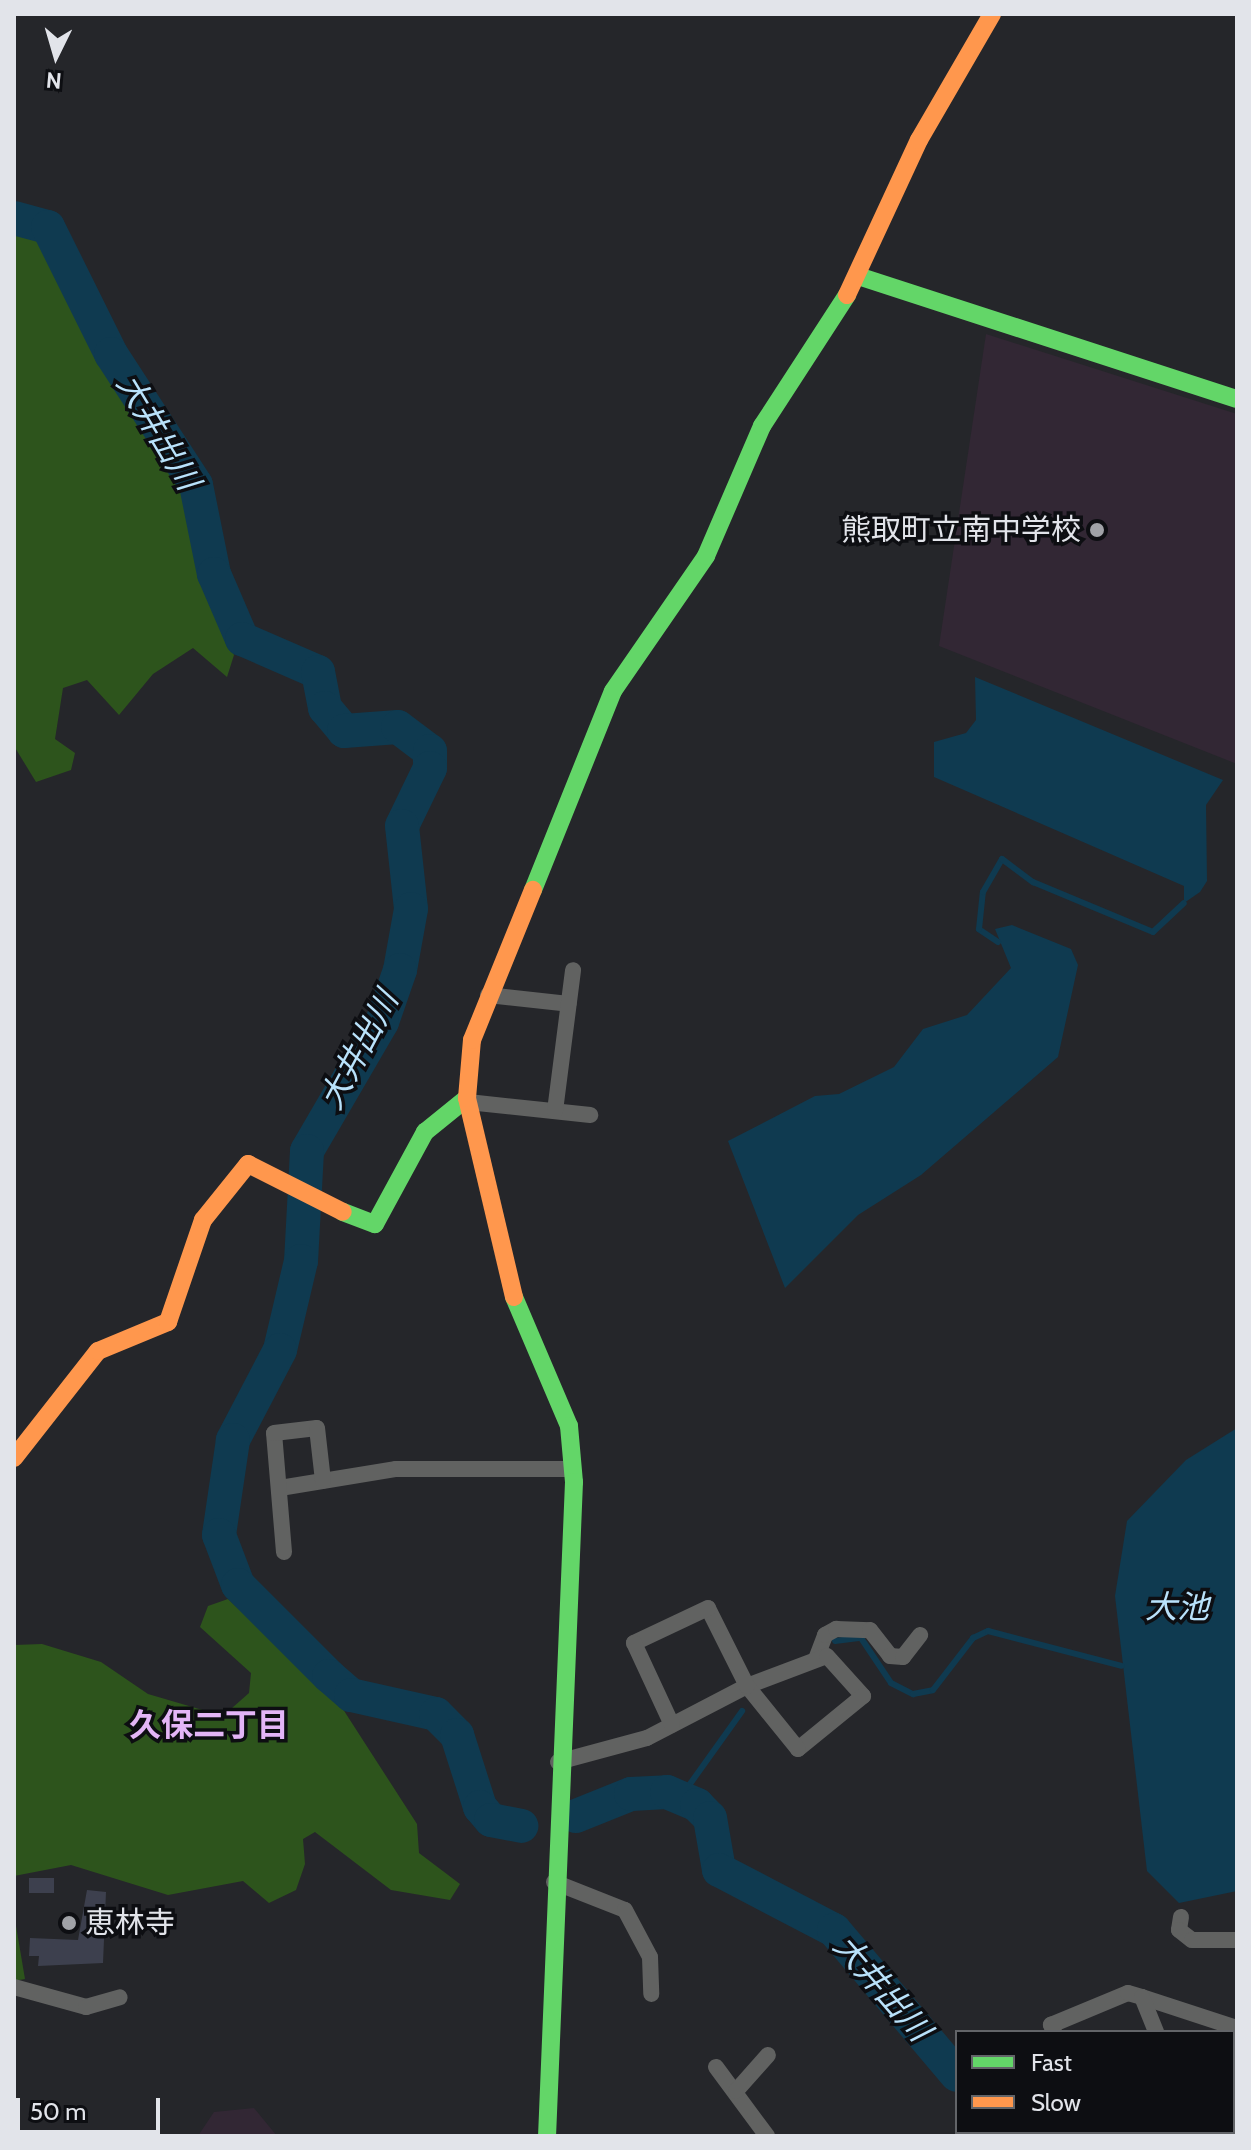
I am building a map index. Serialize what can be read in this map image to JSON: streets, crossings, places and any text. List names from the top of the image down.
{
  "districts": ["久保二丁目"],
  "water": ["大井出川", "大池"],
  "places": ["熊取町立南中学校", "恵林寺"],
  "legend": ["Fast", "Slow"],
  "scale_bar": "50 m",
  "north": "bottom"
}
